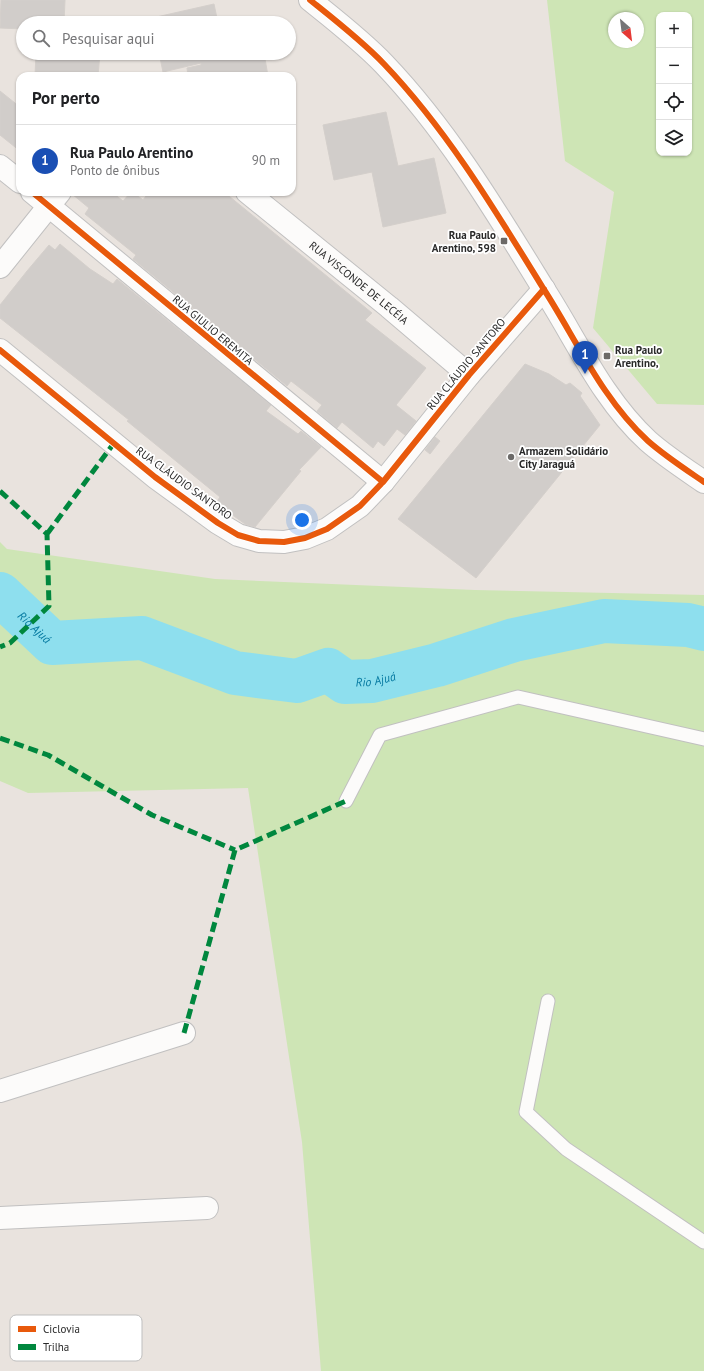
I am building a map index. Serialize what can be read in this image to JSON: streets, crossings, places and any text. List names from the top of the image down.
{
  "streets": {
    "street": ["RUA VISCONDE DE LECÉIA", "RUA GIULIO EREMITA", "RUA CLÁUDIO SANTORO"]
  },
  "crossings": [
    ["RUA VISCONDE DE LECÉIA", "RUA CLÁUDIO SANTORO"],
    ["RUA GIULIO EREMITA", "RUA CLÁUDIO SANTORO"]
  ],
  "water": ["Rio Ajuá"],
  "places": {
    "transit": ["Rua Paulo Arentino, 598", "Rua Paulo Arentino,"],
    "other": ["Armazem Solidário City Jaraguá"]
  },
  "legend": ["Ciclovia", "Trilha"],
  "north": "bottom right",
  "page": {
    "map_buttons": ["+", "−"],
    "search": "Pesquisar aqui",
    "heading": "Por perto",
    "list": [
      {
        "mark": "1",
        "name": "Rua Paulo Arentino",
        "note": "Ponto de ônibus",
        "value": "90 m"
      }
    ],
    "pins": "1"
  }
}
